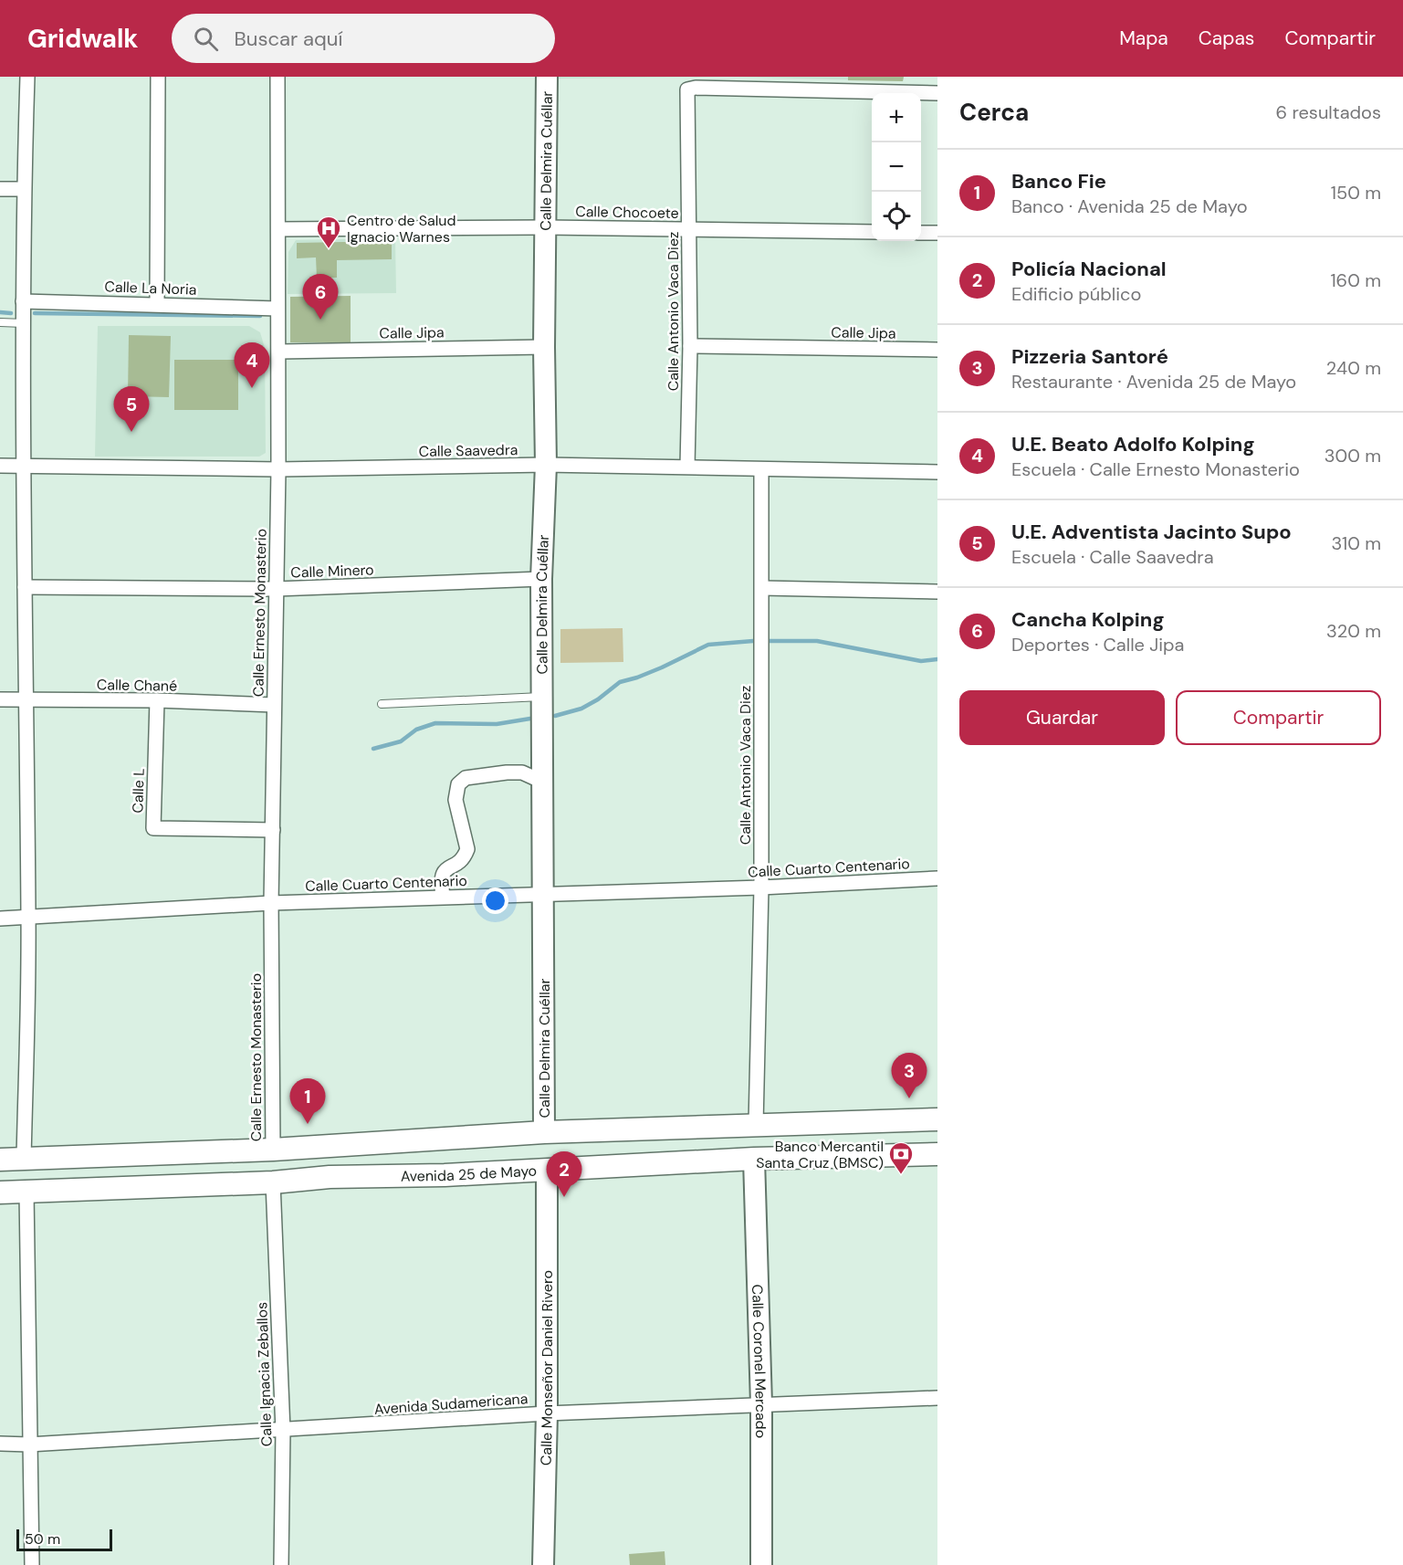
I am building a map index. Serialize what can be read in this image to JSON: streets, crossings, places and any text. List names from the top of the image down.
{
  "streets": {
    "main road": [
      "Calle Delmira Cuéllar",
      "Avenida 25 de Mayo",
      "Calle Coronel Mercado",
      "Calle Monseñor Daniel Rivero"
    ],
    "street": [
      "Calle Chocoete",
      "Calle La Noria",
      "Calle Antonio Vaca Diez",
      "Calle Jipa",
      "Calle Saavedra",
      "Calle Minero",
      "Calle Ernesto Monasterio",
      "Calle Chané",
      "Calle L",
      "Calle Cuarto Centenario",
      "Calle Ignacia Zeballos",
      "Avenida Sudamericana"
    ]
  },
  "crossings": [
    ["Calle Delmira Cuéllar", "Calle Chocoete"],
    ["Calle Delmira Cuéllar", "Calle Jipa"],
    ["Calle Delmira Cuéllar", "Calle Saavedra"],
    ["Calle Delmira Cuéllar", "Calle Minero"],
    ["Calle Delmira Cuéllar", "Calle Cuarto Centenario"],
    ["Calle Chocoete", "Calle Antonio Vaca Diez"],
    ["Calle Chocoete", "Calle Ernesto Monasterio"],
    ["Calle La Noria", "Calle Ernesto Monasterio"],
    ["Calle Antonio Vaca Diez", "Calle Jipa"],
    ["Calle Antonio Vaca Diez", "Calle Saavedra"],
    ["Calle Antonio Vaca Diez", "Calle Cuarto Centenario"],
    ["Calle Jipa", "Calle Ernesto Monasterio"],
    ["Calle Saavedra", "Calle Ernesto Monasterio"],
    ["Calle Minero", "Calle Ernesto Monasterio"],
    ["Calle Ernesto Monasterio", "Calle Chané"],
    ["Calle Ernesto Monasterio", "Calle L"],
    ["Calle Ernesto Monasterio", "Calle Cuarto Centenario"],
    ["Calle Chané", "Calle L"],
    ["Avenida 25 de Mayo", "Calle Coronel Mercado"],
    ["Avenida 25 de Mayo", "Calle Monseñor Daniel Rivero"],
    ["Avenida 25 de Mayo", "Calle Ignacia Zeballos"],
    ["Calle Coronel Mercado", "Avenida Sudamericana"],
    ["Calle Monseñor Daniel Rivero", "Avenida Sudamericana"],
    ["Calle Ignacia Zeballos", "Avenida Sudamericana"]
  ],
  "places": {
    "hospital": ["Centro de Salud Ignacio Warnes"],
    "bank": ["Banco Mercantil Santa Cruz (BMSC)"]
  },
  "scale_bar": "50 m",
  "page": {
    "header": "Gridwalk",
    "search": "Buscar aquí",
    "nav": ["Mapa", "Capas", "Compartir"],
    "heading": ["Cerca", "6 resultados"],
    "map_buttons": ["+", "−"],
    "list": [
      {
        "mark": "1",
        "name": "Banco Fie",
        "note": "Banco · Avenida 25 de Mayo",
        "value": "150 m"
      },
      {
        "mark": "2",
        "name": "Policía Nacional",
        "note": "Edificio público",
        "value": "160 m"
      },
      {
        "mark": "3",
        "name": "Pizzeria Santoré",
        "note": "Restaurante · Avenida 25 de Mayo",
        "value": "240 m"
      },
      {
        "mark": "4",
        "name": "U.E. Beato Adolfo Kolping",
        "note": "Escuela · Calle Ernesto Monasterio",
        "value": "300 m"
      },
      {
        "mark": "5",
        "name": "U.E. Adventista Jacinto Supo",
        "note": "Escuela · Calle Saavedra",
        "value": "310 m"
      },
      {
        "mark": "6",
        "name": "Cancha Kolping",
        "note": "Deportes · Calle Jipa",
        "value": "320 m"
      }
    ],
    "pins": [
      "6",
      "4",
      "5",
      "3",
      "1",
      "2"
    ],
    "buttons": ["Guardar", "Compartir"],
    "scale": "50 m"
  }
}
